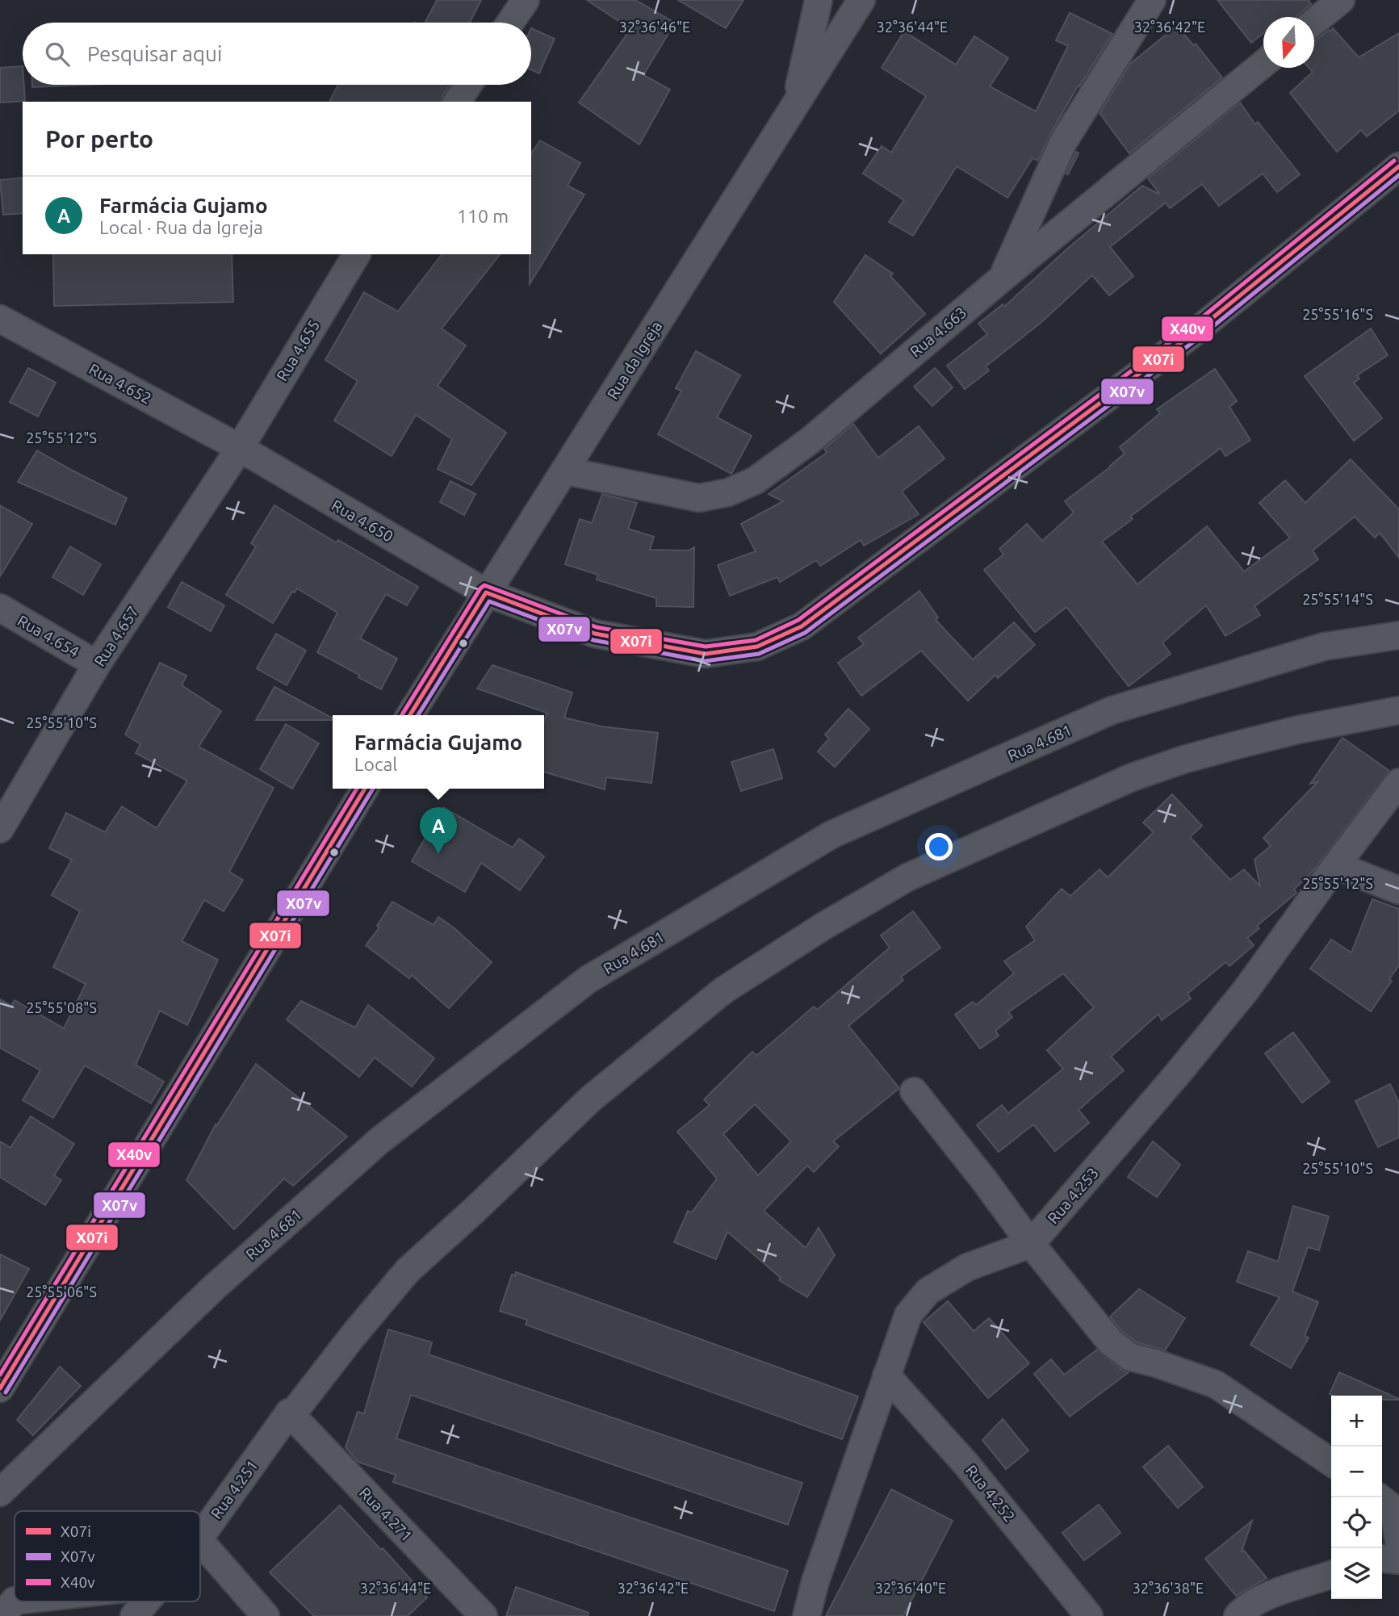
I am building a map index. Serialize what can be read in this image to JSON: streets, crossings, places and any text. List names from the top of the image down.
{
  "streets": {
    "street": [
      "Rua 4.663",
      "Rua 4.655",
      "Rua da Igreja",
      "Rua 4.652",
      "Rua 4.650",
      "Rua 4.654",
      "Rua 4.657",
      "Rua 4.681",
      "Rua 4.253",
      "Rua 4.251",
      "Rua 4.252",
      "Rua 4.271"
    ]
  },
  "crossings": [
    ["Rua 4.663", "Rua da Igreja"],
    ["Rua 4.655", "Rua 4.652"],
    ["Rua 4.655", "Rua 4.650"],
    ["Rua 4.655", "Rua 4.657"],
    ["Rua da Igreja", "Rua 4.650"],
    ["Rua 4.652", "Rua 4.650"],
    ["Rua 4.652", "Rua 4.657"],
    ["Rua 4.650", "Rua 4.657"],
    ["Rua 4.654", "Rua 4.657"],
    ["Rua 4.253", "Rua 4.252"],
    ["Rua 4.251", "Rua 4.271"]
  ],
  "lines": ["transit line X40v", "transit line X07i", "transit line X07v"],
  "legend": ["X07i", "X07v", "X40v"],
  "north": "bottom",
  "page": {
    "search": "Pesquisar aqui",
    "heading": "Por perto",
    "list": [
      {
        "mark": "A",
        "name": "Farmácia Gujamo",
        "note": "Local · Rua da Igreja",
        "value": "110 m"
      }
    ],
    "popup": ["Farmácia Gujamo", "Local"],
    "pins": "A",
    "map_buttons": ["+", "−"]
  },
  "coordinates": [
    "32°36'46\"E",
    "32°36'44\"E",
    "32°36'42\"E",
    "25°55'16\"S",
    "25°55'12\"S",
    "25°55'14\"S",
    "25°55'10\"S",
    "25°55'08\"S",
    "25°55'06\"S",
    "32°36'40\"E",
    "32°36'38\"E"
  ]
}
